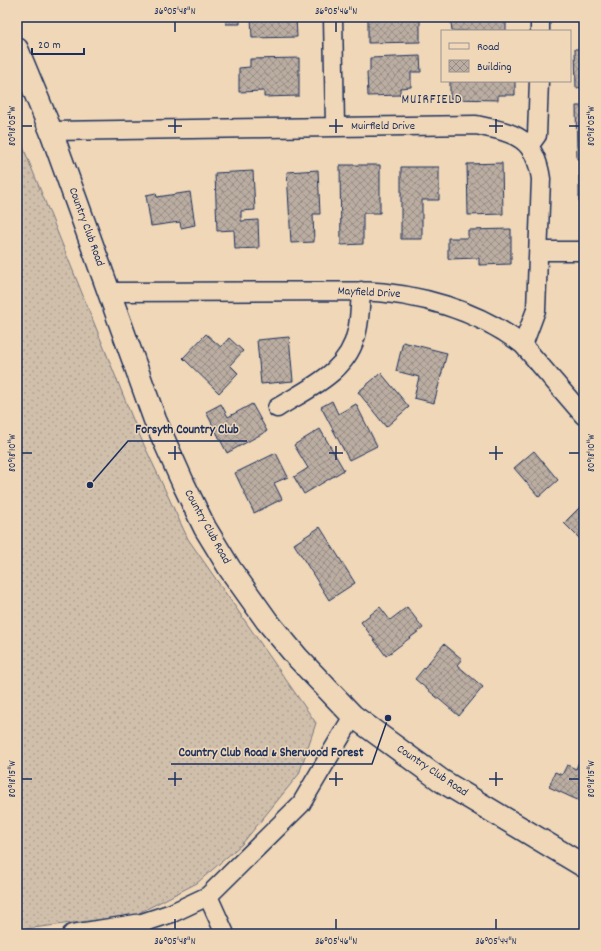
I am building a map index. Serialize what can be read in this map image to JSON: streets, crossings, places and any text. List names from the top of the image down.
{
  "streets": {
    "main road": ["Country Club Road"],
    "street": ["Muirfield Drive", "Mayfield Drive"]
  },
  "crossings": [
    ["Muirfield Drive", "Country Club Road"],
    ["Muirfield Drive", "Mayfield Drive"],
    ["Country Club Road", "Mayfield Drive"]
  ],
  "districts": ["MUIRFIELD"],
  "places": ["Forsyth Country Club", "Country Club Road & Sherwood Forest"],
  "legend": ["Road", "Building"],
  "scale_bar": "20 m",
  "coordinates": [
    "36°05'48\"N",
    "36°05'46\"N",
    "80°18'05\"W",
    "80°18'10\"W",
    "80°18'15\"W",
    "36°05'44\"N"
  ]
}
